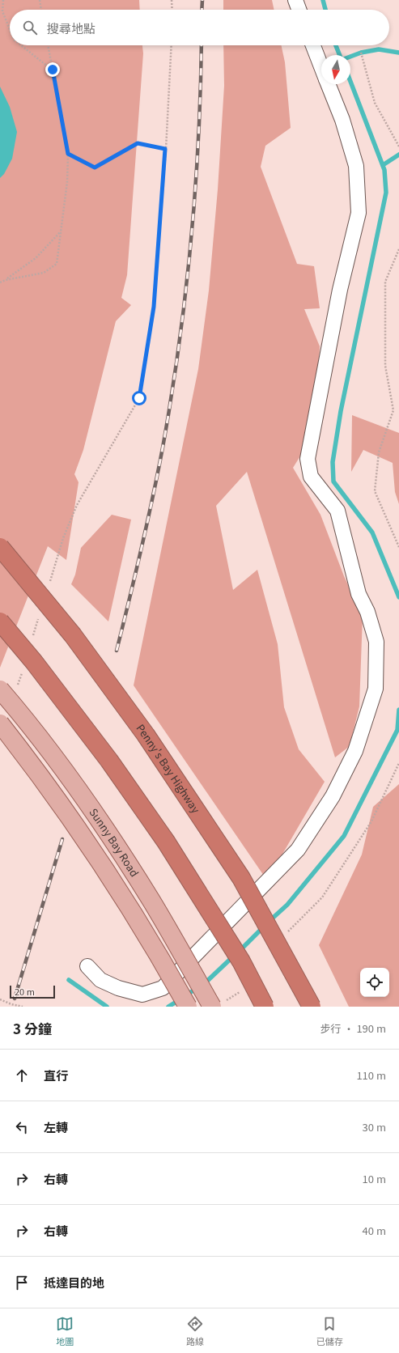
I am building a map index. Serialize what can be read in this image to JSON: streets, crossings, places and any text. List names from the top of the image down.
{
  "streets": {
    "highway": ["Penny's Bay Highway"],
    "main road": ["Sunny Bay Road"]
  },
  "scale_bar": "20 m",
  "north": "bottom",
  "page": {
    "search": "搜尋地點",
    "scale": "20 m",
    "heading": ["3 分鐘", "步行 · 190 m"],
    "list": [
      ["直行", "110 m"],
      ["左轉", "30 m"],
      ["右轉", "10 m"],
      ["右轉", "40 m"],
      "抵達目的地"
    ],
    "nav": ["地圖", "路線", "已儲存"]
  }
}
